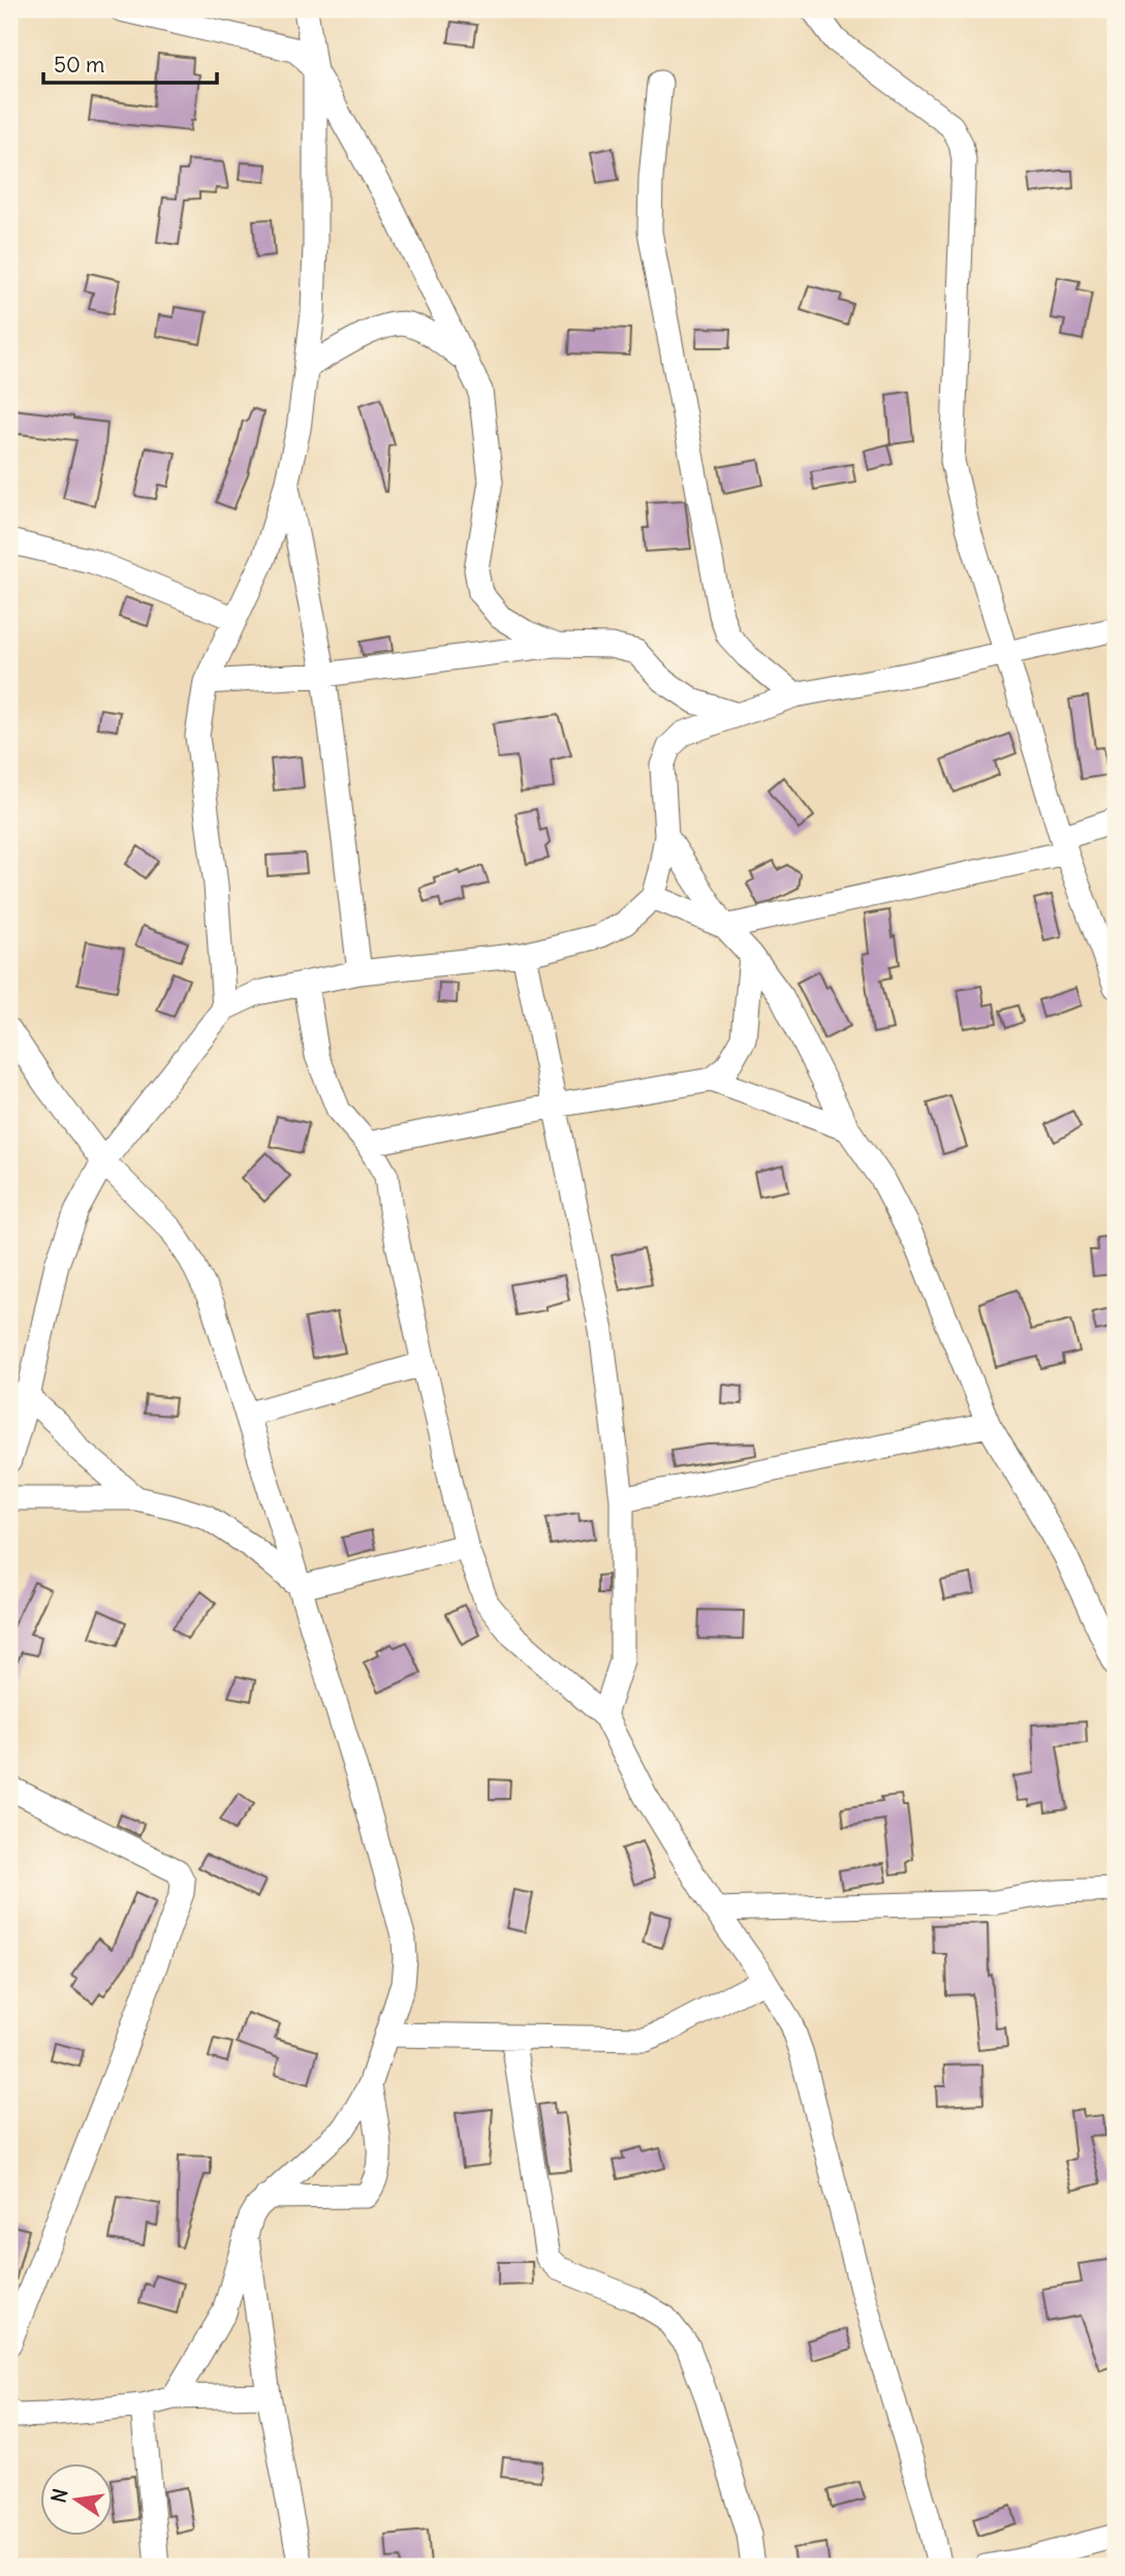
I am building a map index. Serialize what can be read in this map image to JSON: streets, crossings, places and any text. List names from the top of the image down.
{
  "scale_bar": "50 m",
  "north": "left"
}
